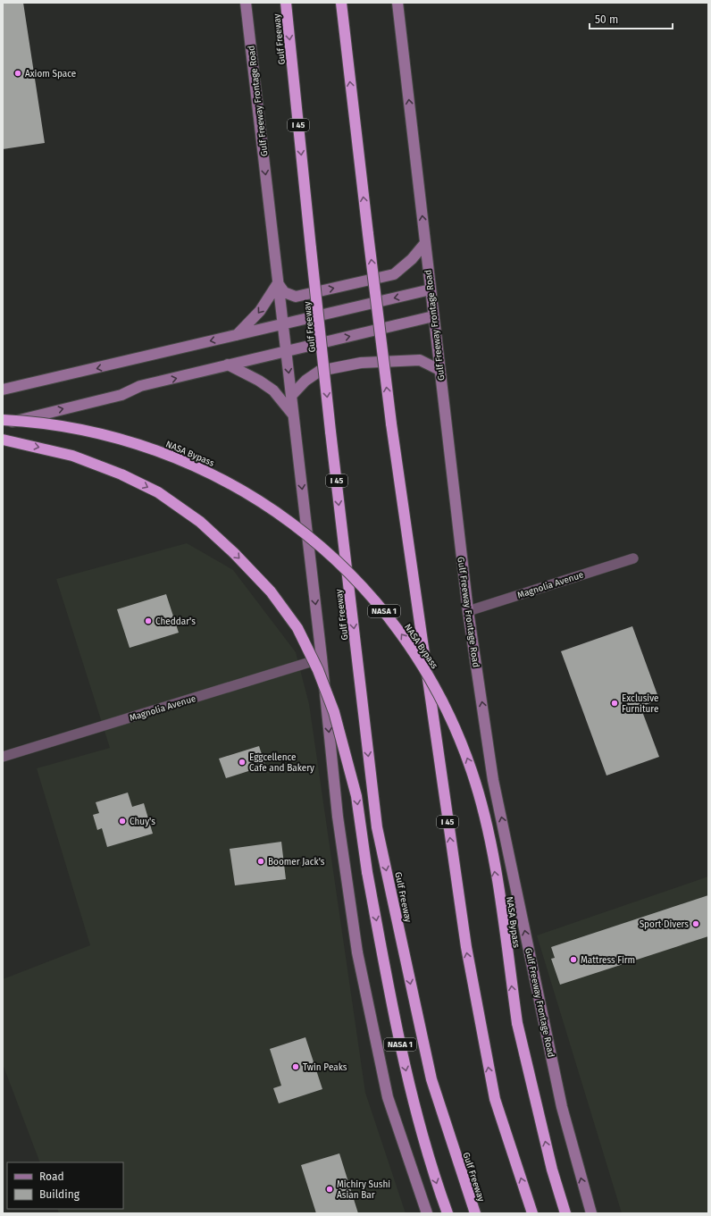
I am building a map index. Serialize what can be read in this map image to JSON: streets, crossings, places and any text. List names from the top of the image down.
{
  "streets": {
    "highway": [
      "Gulf Freeway",
      "I 45",
      "NASA Bypass",
      "NASA 1"
    ],
    "main road": ["Gulf Freeway Frontage Road"],
    "street": ["Magnolia Avenue"]
  },
  "crossings": [
    ["Gulf Freeway Frontage Road", "Magnolia Avenue"]
  ],
  "places": [
    "Axiom Space",
    "Cheddar's",
    "Exclusive Furniture",
    "Eggcellence Cafe and Bakery",
    "Chuy's",
    "Boomer Jack's",
    "Sport Divers",
    "Mattress Firm",
    "Twin Peaks",
    "Michiry Sushi Asian Bar"
  ],
  "legend": ["Road", "Building"],
  "scale_bar": "50 m"
}
